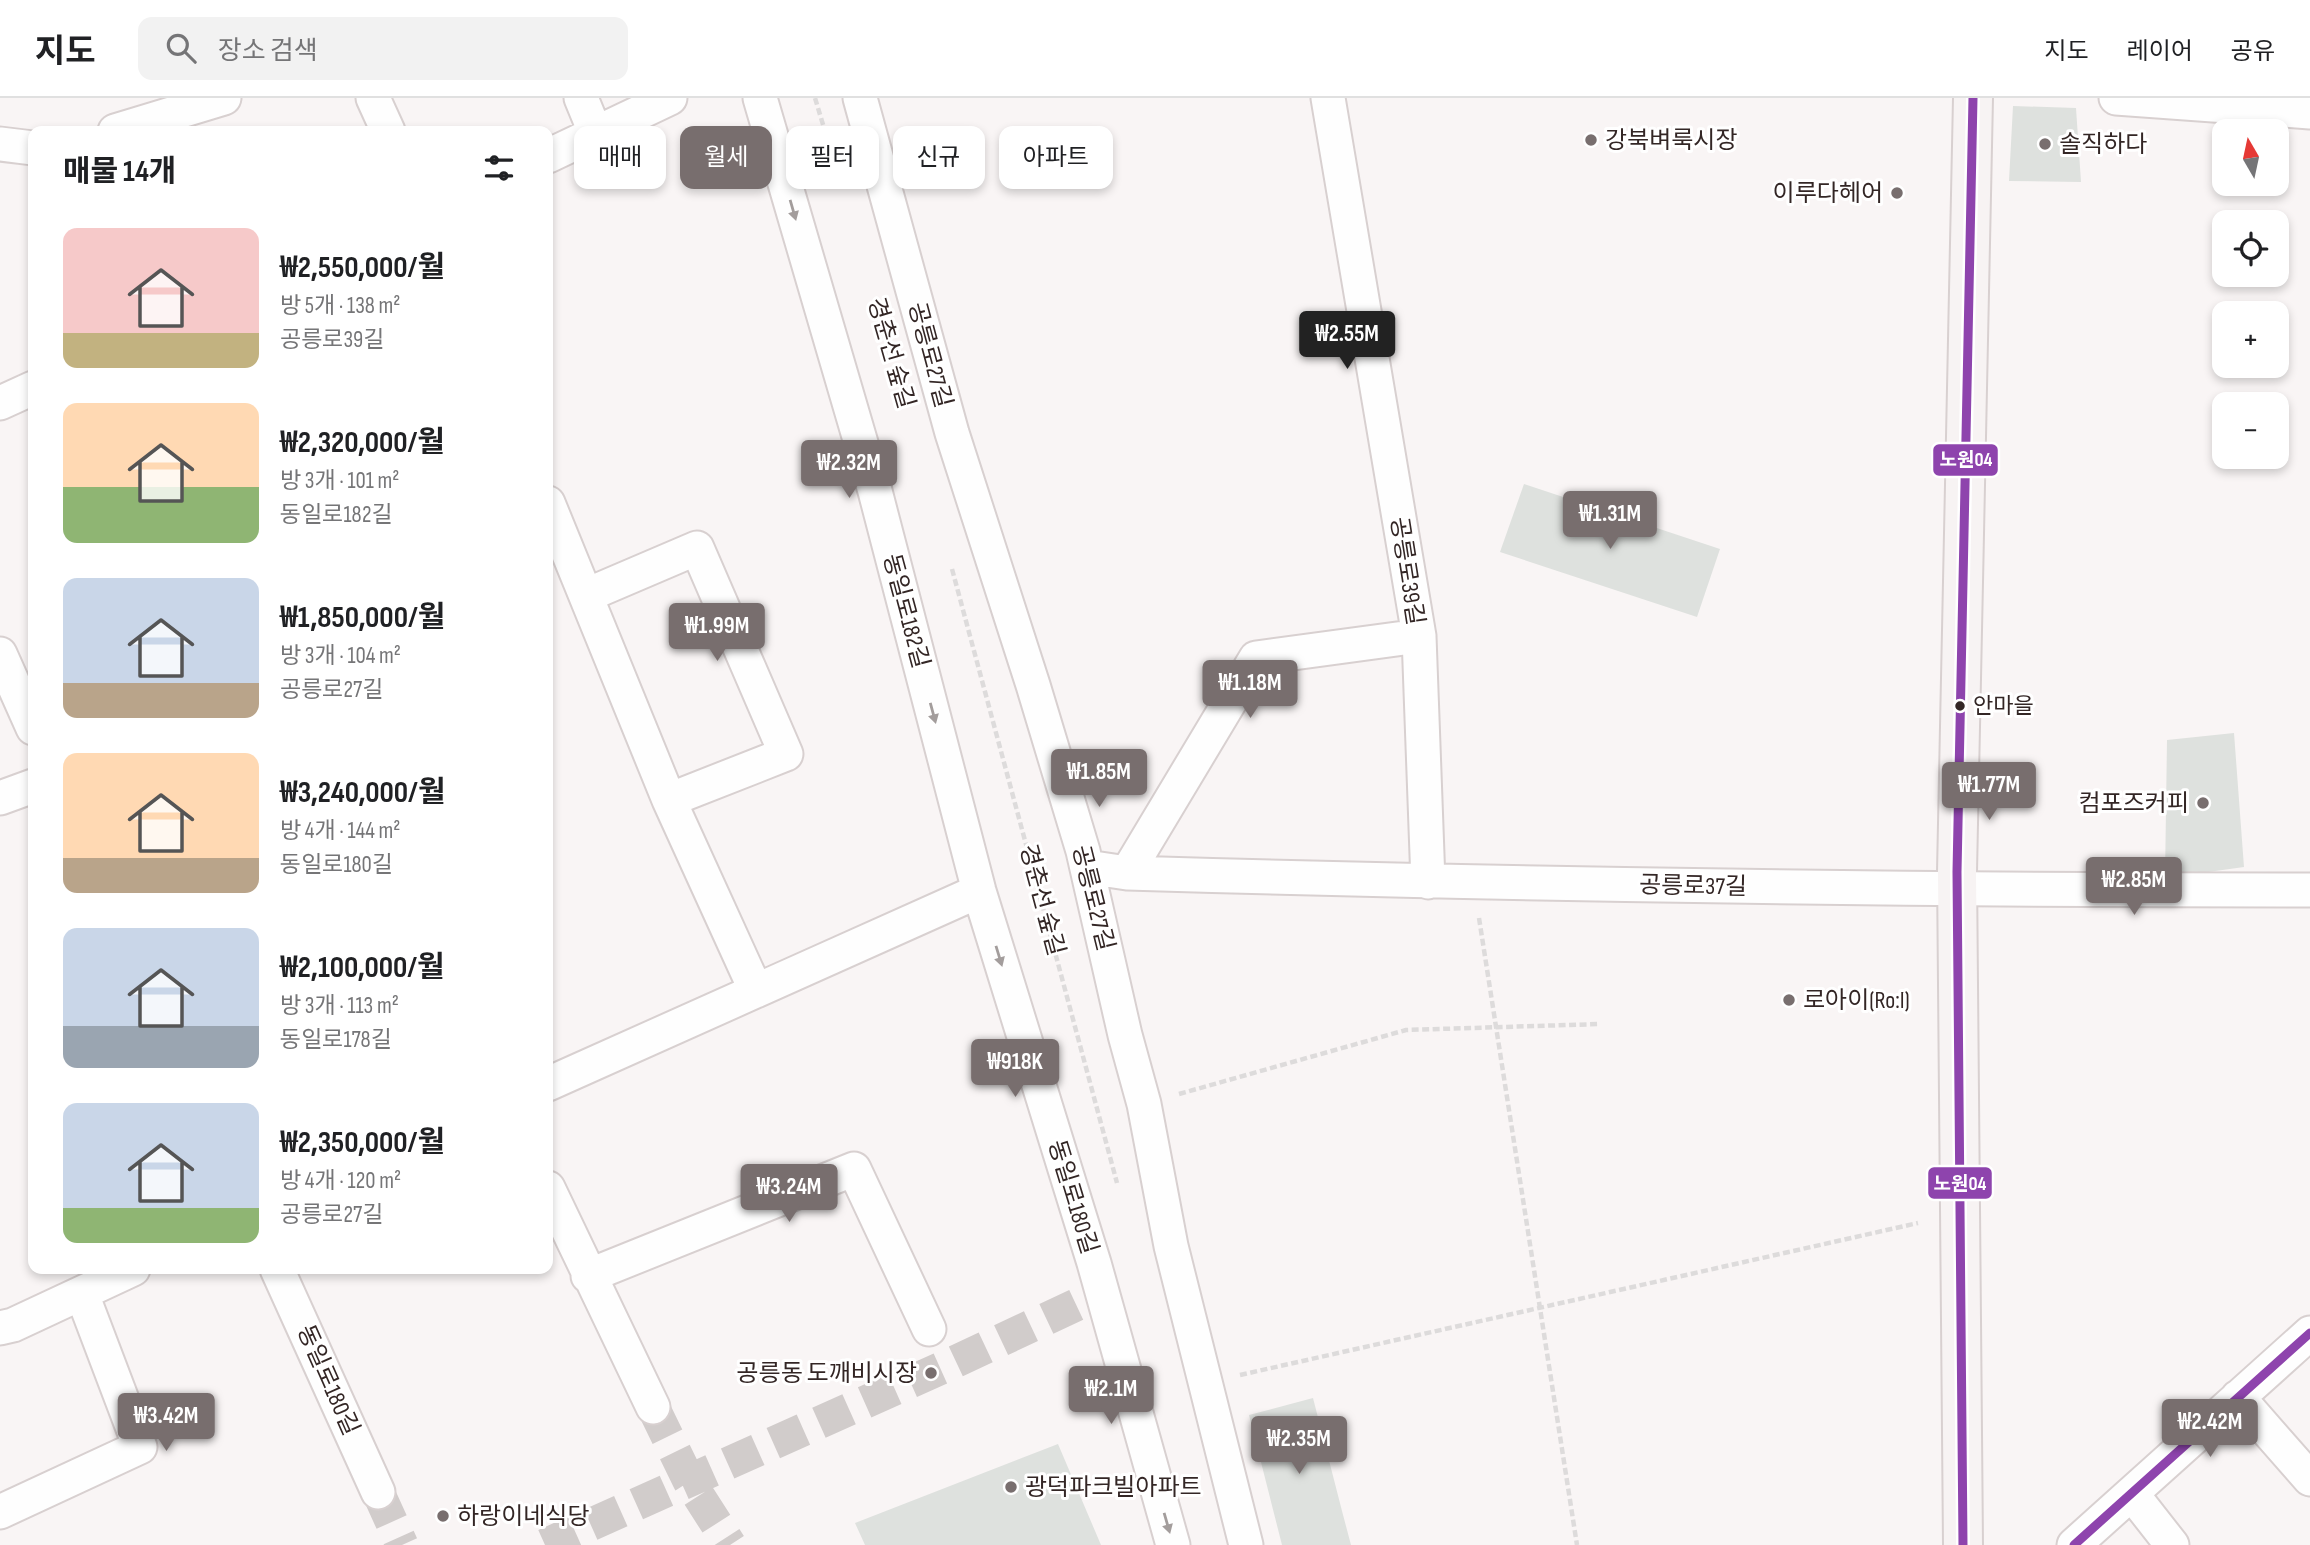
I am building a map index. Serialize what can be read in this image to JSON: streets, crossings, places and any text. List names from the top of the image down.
{
  "streets": {
    "street": [
      "공릉로27길",
      "공릉로39길",
      "동일로182길",
      "공릉로37길",
      "동일로180길"
    ],
    "path": ["경춘선 숲길"]
  },
  "crossings": [
    ["공릉로27길", "공릉로37길"],
    ["공릉로39길", "공릉로37길"],
    ["동일로182길", "동일로180길"]
  ],
  "one_way": ["동일로180길"],
  "places": [
    "강북벼룩시장",
    "솔직하다",
    "이루다헤어",
    "안마을",
    "컴포즈커피",
    "로아이(Ro:I)",
    "공릉동 도깨비시장",
    "광덕파크빌아파트",
    "하랑이네식당"
  ],
  "lines": ["transit line 노원04"],
  "north": "top",
  "page": {
    "header": "지도",
    "search": "장소 검색",
    "nav": ["지도", "레이어", "공유"],
    "map_buttons": ["+", "−"],
    "chip": [
      "매매",
      "월세",
      "필터",
      "신규",
      "아파트"
    ],
    "heading": "매물 14개",
    "list": [
      {
        "name": "₩2,550,000/월",
        "note": "방 5개 · 138 m² · 공릉로39길"
      },
      {
        "name": "₩2,320,000/월",
        "note": "방 3개 · 101 m² · 동일로182길"
      },
      {
        "name": "₩1,850,000/월",
        "note": "방 3개 · 104 m² · 공릉로27길"
      },
      {
        "name": "₩3,240,000/월",
        "note": "방 4개 · 144 m² · 동일로180길"
      },
      {
        "name": "₩2,100,000/월",
        "note": "방 3개 · 113 m² · 동일로178길"
      },
      {
        "name": "₩2,350,000/월",
        "note": "방 4개 · 120 m² · 공릉로27길"
      }
    ],
    "price": [
      "₩2.55M",
      "₩2.32M",
      "₩1.31M",
      "₩1.99M",
      "₩1.18M",
      "₩1.85M",
      "₩1.77M",
      "₩2.85M",
      "₩918K",
      "₩3.24M",
      "₩2.1M",
      "₩3.42M",
      "₩2.42M",
      "₩2.35M"
    ]
  }
}
